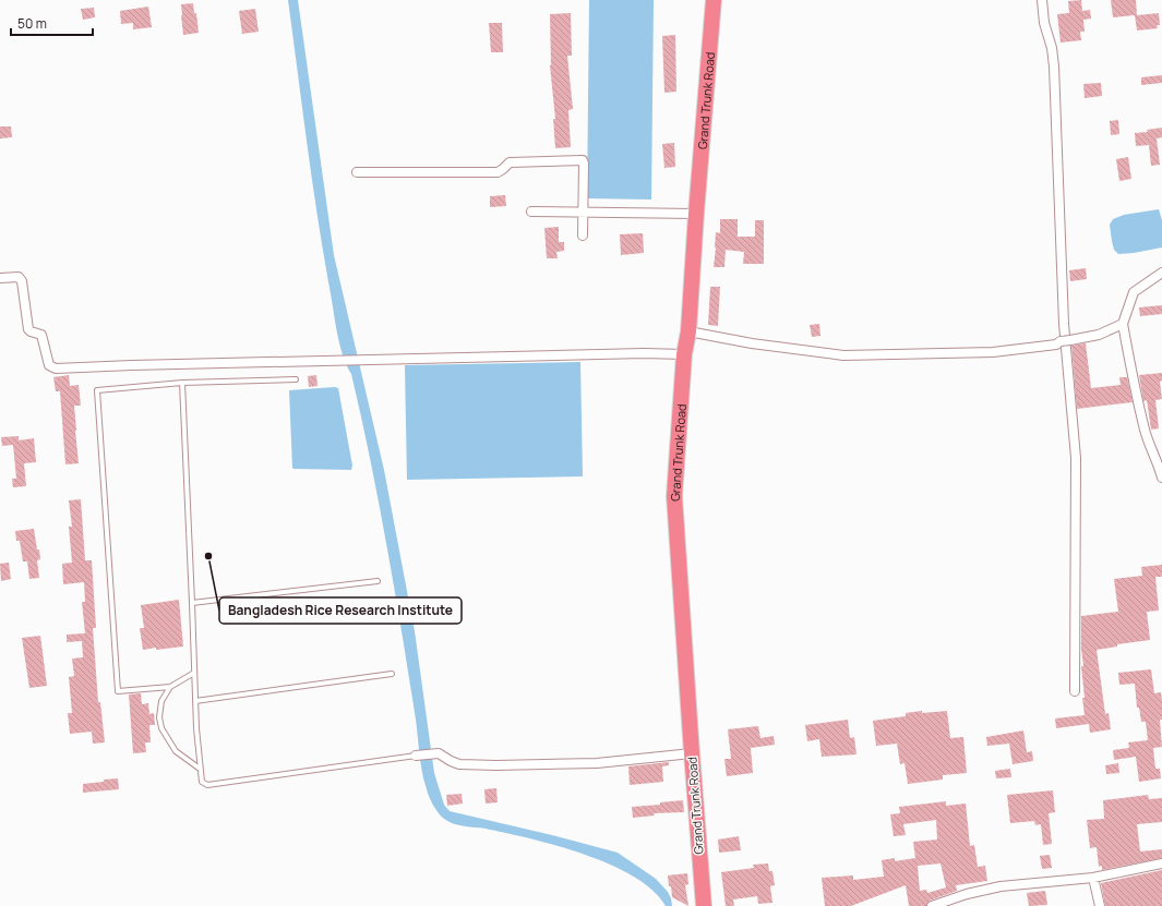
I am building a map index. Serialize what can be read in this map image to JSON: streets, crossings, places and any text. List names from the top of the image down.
{
  "streets": {
    "highway": ["Grand Trunk Road"]
  },
  "places": ["Bangladesh Rice Research Institute"],
  "scale_bar": "50 m"
}
